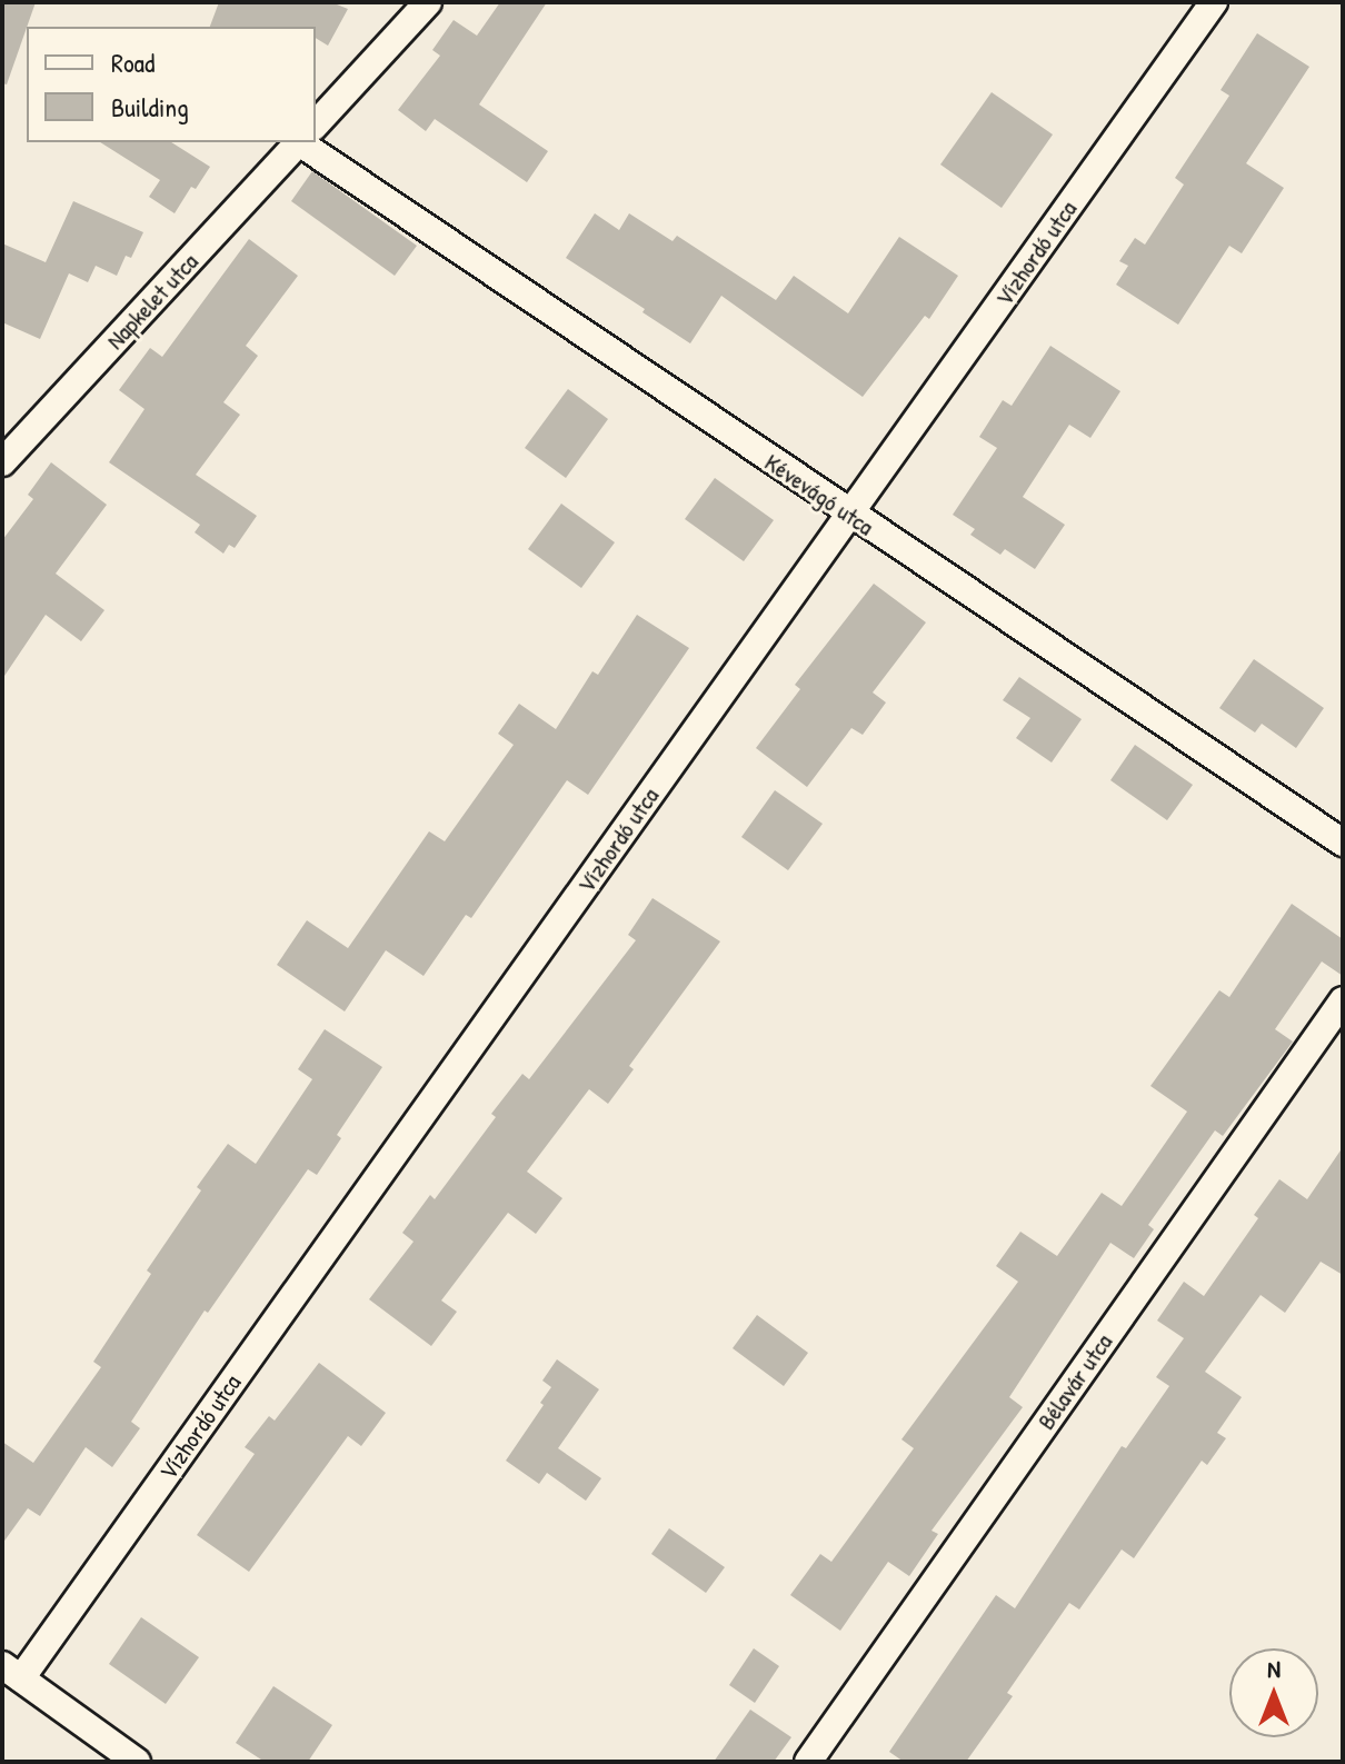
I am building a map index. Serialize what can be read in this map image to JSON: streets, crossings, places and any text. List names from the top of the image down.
{
  "streets": {
    "street": [
      "Vízhordó utca",
      "Napkelet utca",
      "Kévevágó utca",
      "Bélavár utca"
    ]
  },
  "crossings": [
    ["Vízhordó utca", "Kévevágó utca"]
  ],
  "legend": ["Road", "Building"],
  "north": "top"
}
